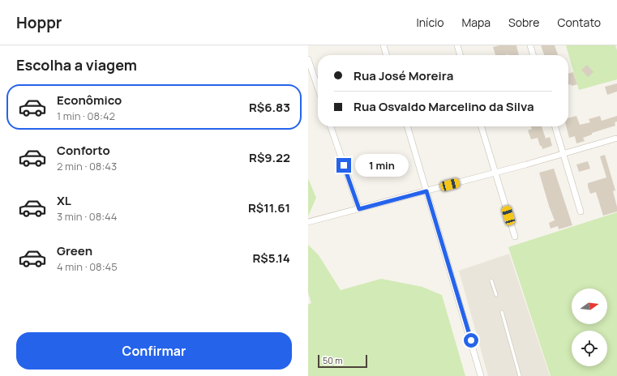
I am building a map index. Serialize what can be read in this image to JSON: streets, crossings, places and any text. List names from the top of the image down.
{
  "scale_bar": "50 m",
  "north": "right",
  "page": {
    "header": "Hoppr",
    "nav": [
      "Início",
      "Mapa",
      "Sobre",
      "Contato"
    ],
    "heading": "Escolha a viagem",
    "banner": ["Rua José Moreira", "Rua Osvaldo Marcelino da Silva"],
    "list": [
      {
        "name": "Econômico",
        "note": "1 min · 08:42",
        "value": "R$6.83"
      },
      {
        "name": "Conforto",
        "note": "2 min · 08:43",
        "value": "R$9.22"
      },
      {
        "name": "XL",
        "note": "3 min · 08:44",
        "value": "R$11.61"
      },
      {
        "name": "Green",
        "note": "4 min · 08:45",
        "value": "R$5.14"
      }
    ],
    "bubble": "1 min",
    "buttons": "Confirmar",
    "scale": "50 m"
  }
}
